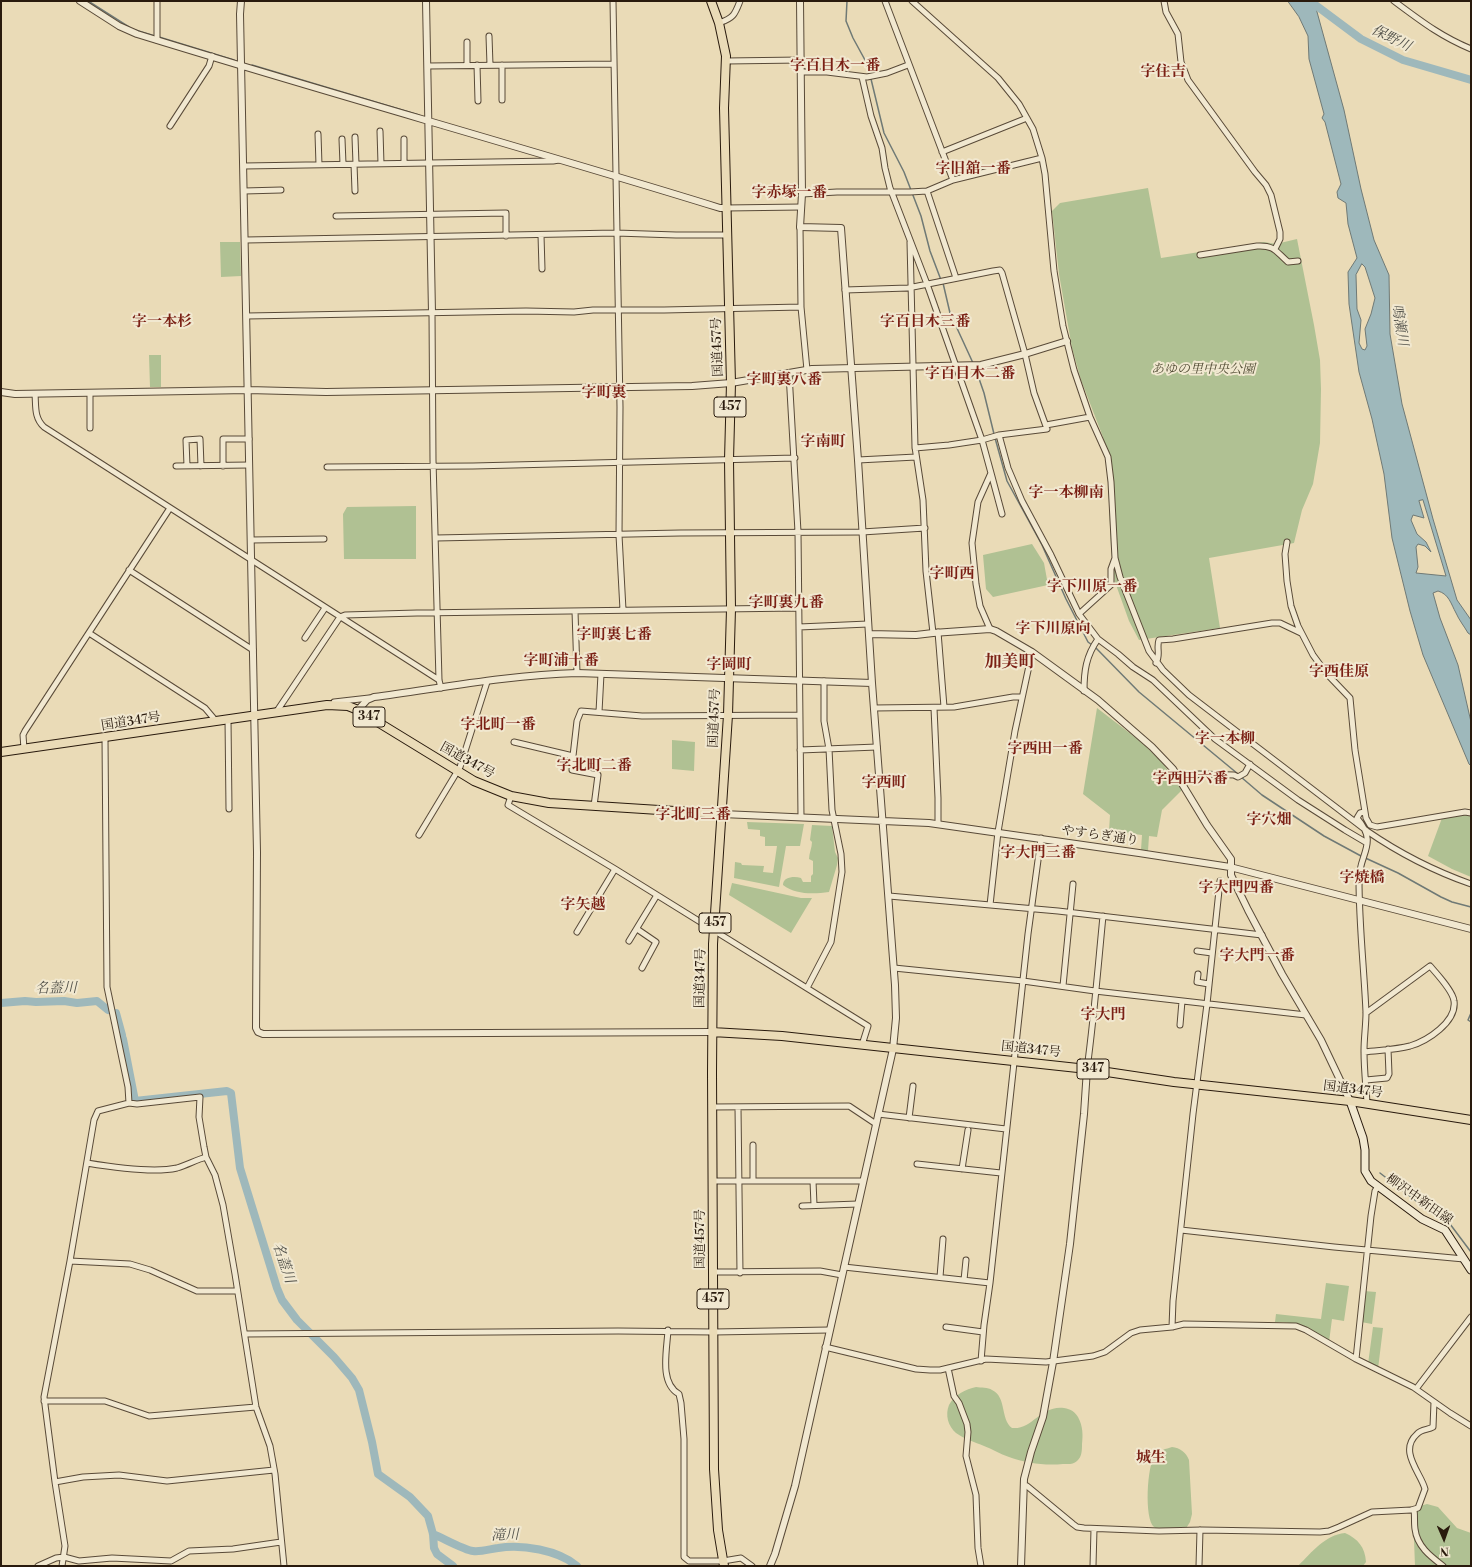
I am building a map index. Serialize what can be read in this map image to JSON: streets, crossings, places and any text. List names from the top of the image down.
{
  "streets": {
    "highway": [
      "国道457号",
      "457",
      "347",
      "国道347号"
    ],
    "main road": ["柳沢中新田線"],
    "street": ["やすらぎ通り"]
  },
  "crossings": [
    ["国道457号", "国道347号"],
    ["国道457号", "やすらぎ通り"],
    ["国道347号", "やすらぎ通り"],
    ["国道347号", "柳沢中新田線"]
  ],
  "districts": [
    "字百目木一番",
    "字住吉",
    "字旧舘一番",
    "字赤塚一番",
    "字一本杉",
    "字百目木三番",
    "字百目木二番",
    "字町裏八番",
    "字町裏",
    "字南町",
    "字一本柳南",
    "字町西",
    "字下川原一番",
    "字町裏九番",
    "字下川原向",
    "字町裏七番",
    "字町浦十番",
    "加美町",
    "字岡町",
    "字西佳原",
    "字北町一番",
    "字一本柳",
    "字西田一番",
    "字北町二番",
    "字西田六番",
    "字西町",
    "字北町三番",
    "字穴畑",
    "字大門三番",
    "字焼橋",
    "字大門四番",
    "字矢越",
    "字大門一番",
    "字大門",
    "城生"
  ],
  "water": [
    "保野川",
    "鳴瀬川",
    "名蓋川",
    "滝川"
  ],
  "parks": ["あゆの里中央公園"],
  "north": "bottom"
}
